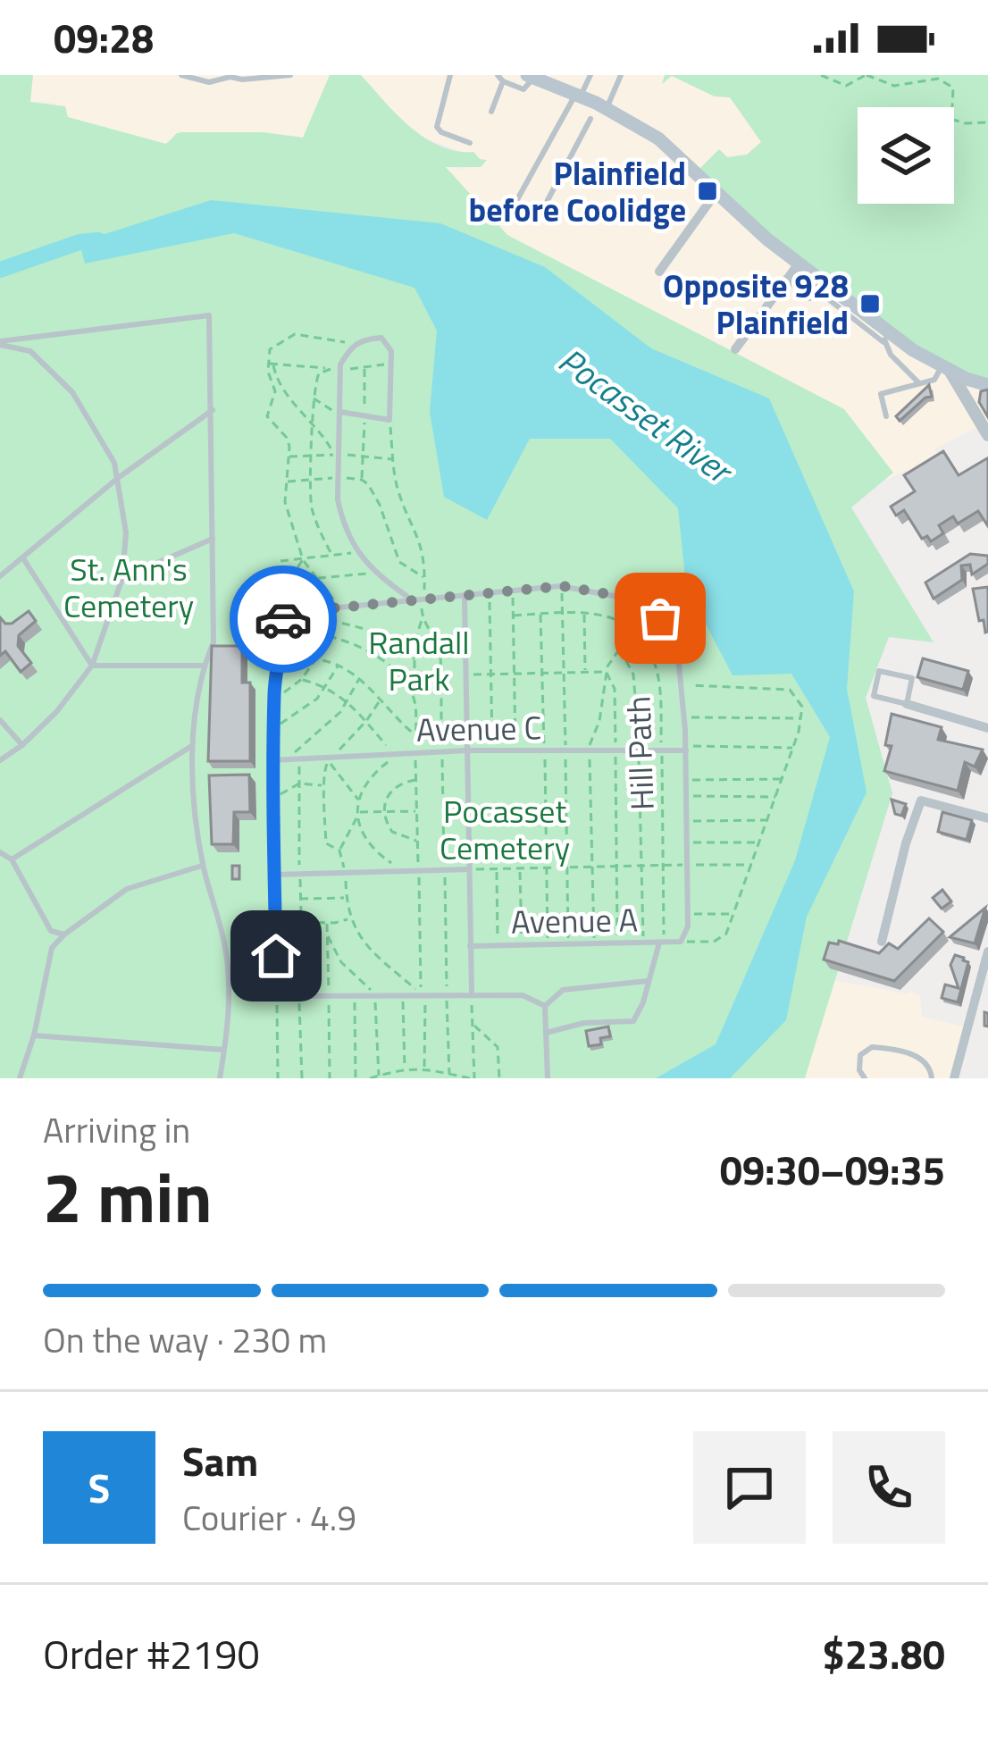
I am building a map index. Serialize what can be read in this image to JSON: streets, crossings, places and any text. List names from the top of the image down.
{
  "streets": {
    "lane": ["Avenue C", "Avenue A"],
    "path": ["Hill Path"]
  },
  "crossings": [
    ["Avenue C", "Hill Path"],
    ["Hill Path", "Avenue A"]
  ],
  "water": ["Pocasset River"],
  "parks": ["St. Ann's Cemetery", "Randall Park", "Pocasset Cemetery"],
  "places": {
    "transit": ["Plainfield before Coolidge", "Opposite 928 Plainfield"]
  },
  "page": {
    "status": "09:28",
    "heading": ["2 min", "Arriving in", "09:30–09:35"],
    "panel": [
      "Sam",
      "Courier · 4.9",
      "Order #2190",
      "$23.80"
    ],
    "bar": "On the way · 230 m",
    "round": "S"
  }
}
